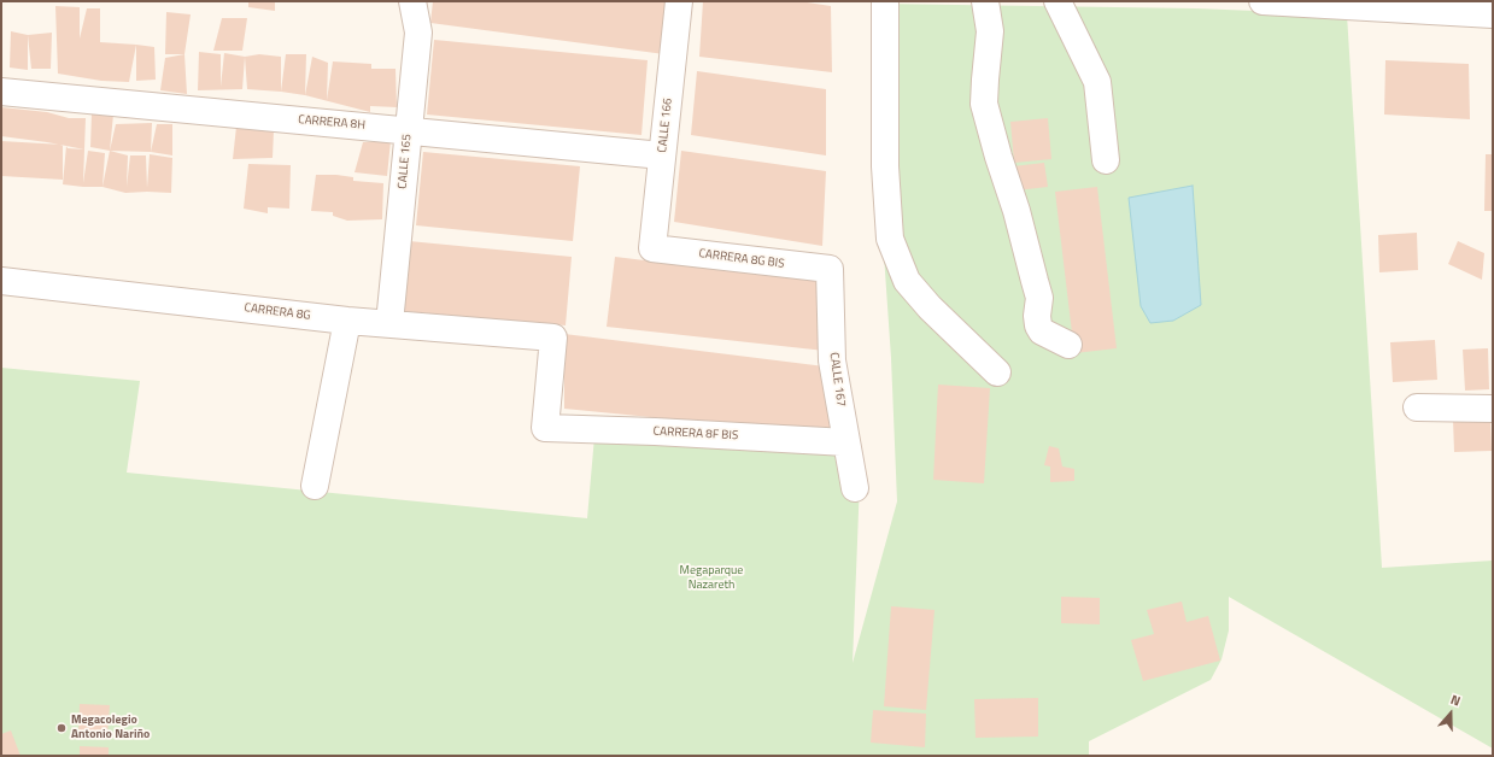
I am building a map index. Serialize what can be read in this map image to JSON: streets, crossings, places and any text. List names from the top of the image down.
{
  "streets": {
    "street": [
      "CARRERA 8H",
      "CALLE 166",
      "CALLE 165",
      "CARRERA 8G BIS",
      "CARRERA 8G",
      "CALLE 167",
      "CARRERA 8F BIS"
    ]
  },
  "crossings": [
    ["CARRERA 8H", "CALLE 166"],
    ["CARRERA 8H", "CALLE 165"],
    ["CALLE 166", "CARRERA 8G BIS"],
    ["CALLE 165", "CARRERA 8G"],
    ["CARRERA 8G BIS", "CALLE 167"],
    ["CARRERA 8G", "CARRERA 8F BIS"],
    ["CALLE 167", "CARRERA 8F BIS"]
  ],
  "parks": ["Megaparque Nazareth"],
  "places": ["Megacolegio Antonio Nariño"],
  "north": "top"
}
